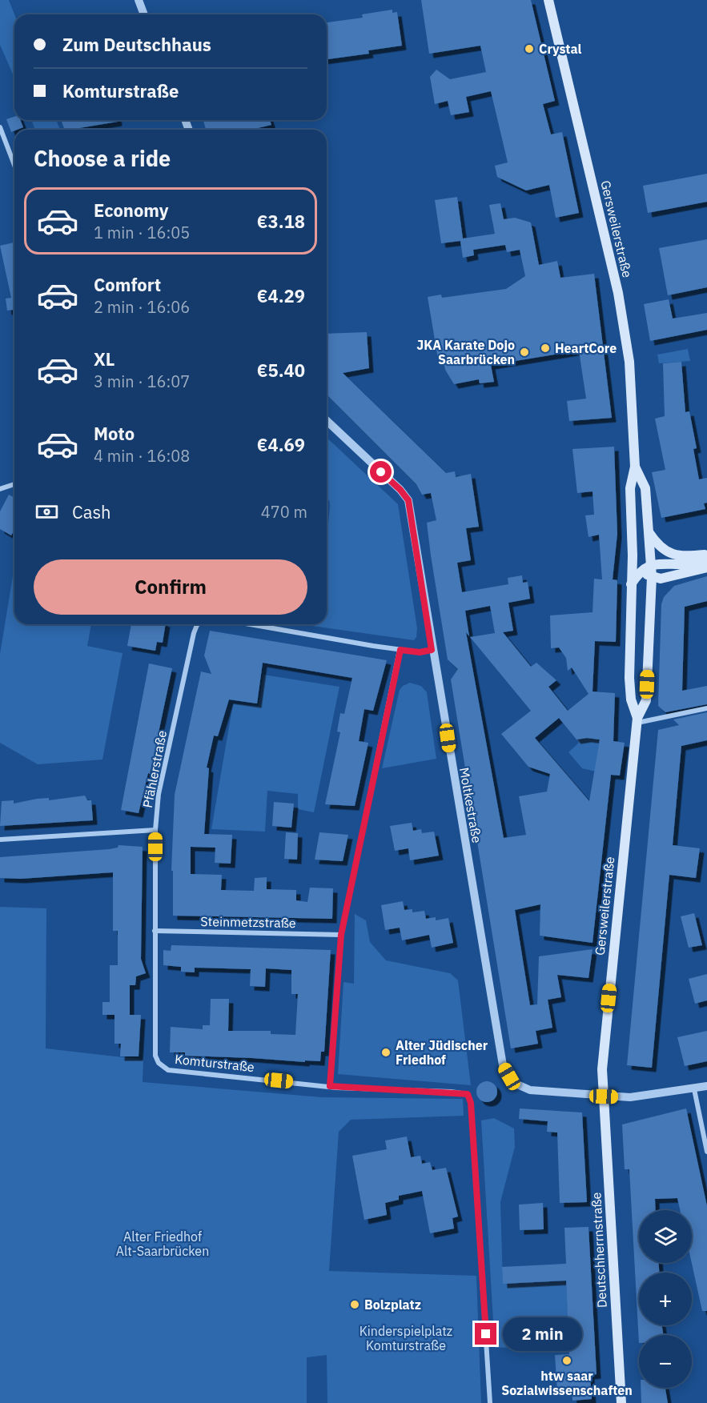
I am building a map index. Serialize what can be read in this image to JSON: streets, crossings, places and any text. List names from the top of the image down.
{
  "streets": {
    "main road": ["Gersweilerstraße", "Deutschherrnstraße"],
    "street": [
      "Pfählerstraße",
      "Moltkestraße",
      "Steinmetzstraße",
      "Komturstraße"
    ]
  },
  "crossings": [
    ["Gersweilerstraße", "Moltkestraße"],
    ["Gersweilerstraße", "Deutschherrnstraße"],
    ["Pfählerstraße", "Steinmetzstraße"],
    ["Pfählerstraße", "Komturstraße"],
    ["Moltkestraße", "Deutschherrnstraße"]
  ],
  "parks": ["Alter Friedhof Alt-Saarbrücken", "Kinderspielplatz Komturstraße"],
  "places": [
    "Crystal",
    "HeartCore",
    "JKA Karate Dojo Saarbrücken",
    "Alter Jüdischer Friedhof",
    "Bolzplatz",
    "htw saar Sozialwissenschaften"
  ],
  "page": {
    "banner": ["Zum Deutschhaus", "Komturstraße"],
    "heading": "Choose a ride",
    "list": [
      {
        "name": "Economy",
        "note": "1 min · 16:05",
        "value": "€3.18"
      },
      {
        "name": "Comfort",
        "note": "2 min · 16:06",
        "value": "€4.29"
      },
      {
        "name": "XL",
        "note": "3 min · 16:07",
        "value": "€5.40"
      },
      {
        "name": "Moto",
        "note": "4 min · 16:08",
        "value": "€4.69"
      }
    ],
    "pay": ["Cash", "470 m"],
    "buttons": "Confirm",
    "map_buttons": ["+", "−"],
    "bubble": "2 min"
  }
}
